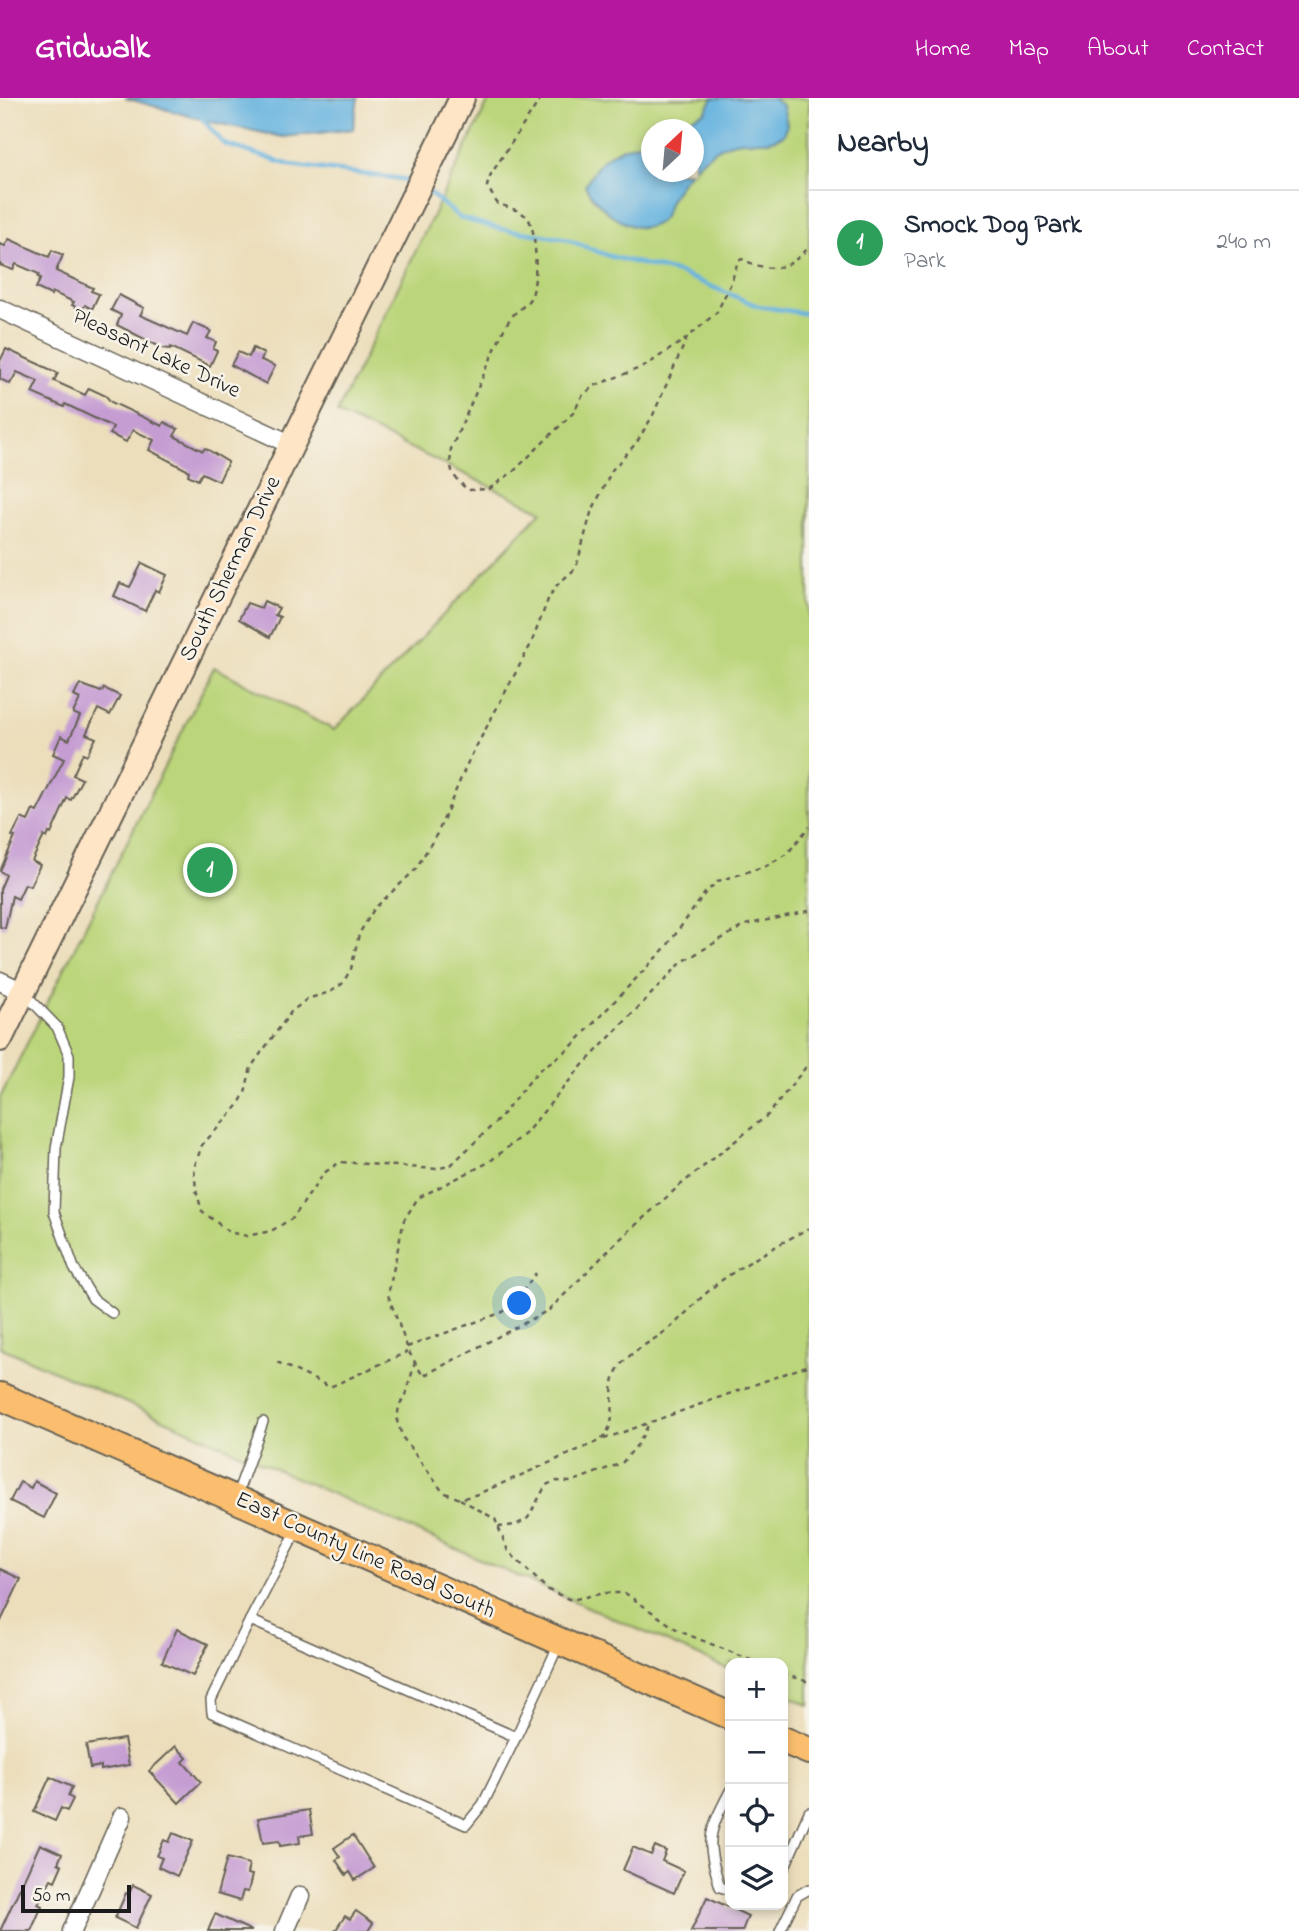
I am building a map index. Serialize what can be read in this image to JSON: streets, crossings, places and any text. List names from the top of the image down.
{
  "streets": {
    "main road": ["East County Line Road South"],
    "street": ["Pleasant Lake Drive", "South Sherman Drive"]
  },
  "crossings": [
    ["Pleasant Lake Drive", "South Sherman Drive"]
  ],
  "scale_bar": "50 m",
  "north": "top right",
  "page": {
    "header": "Gridwalk",
    "nav": [
      "Home",
      "Map",
      "About",
      "Contact"
    ],
    "heading": "Nearby",
    "list": [
      {
        "mark": "1",
        "name": "Smock Dog Park",
        "note": "Park",
        "value": "240 m"
      }
    ],
    "pins": "1",
    "map_buttons": ["+", "−"],
    "scale": "50 m"
  }
}
